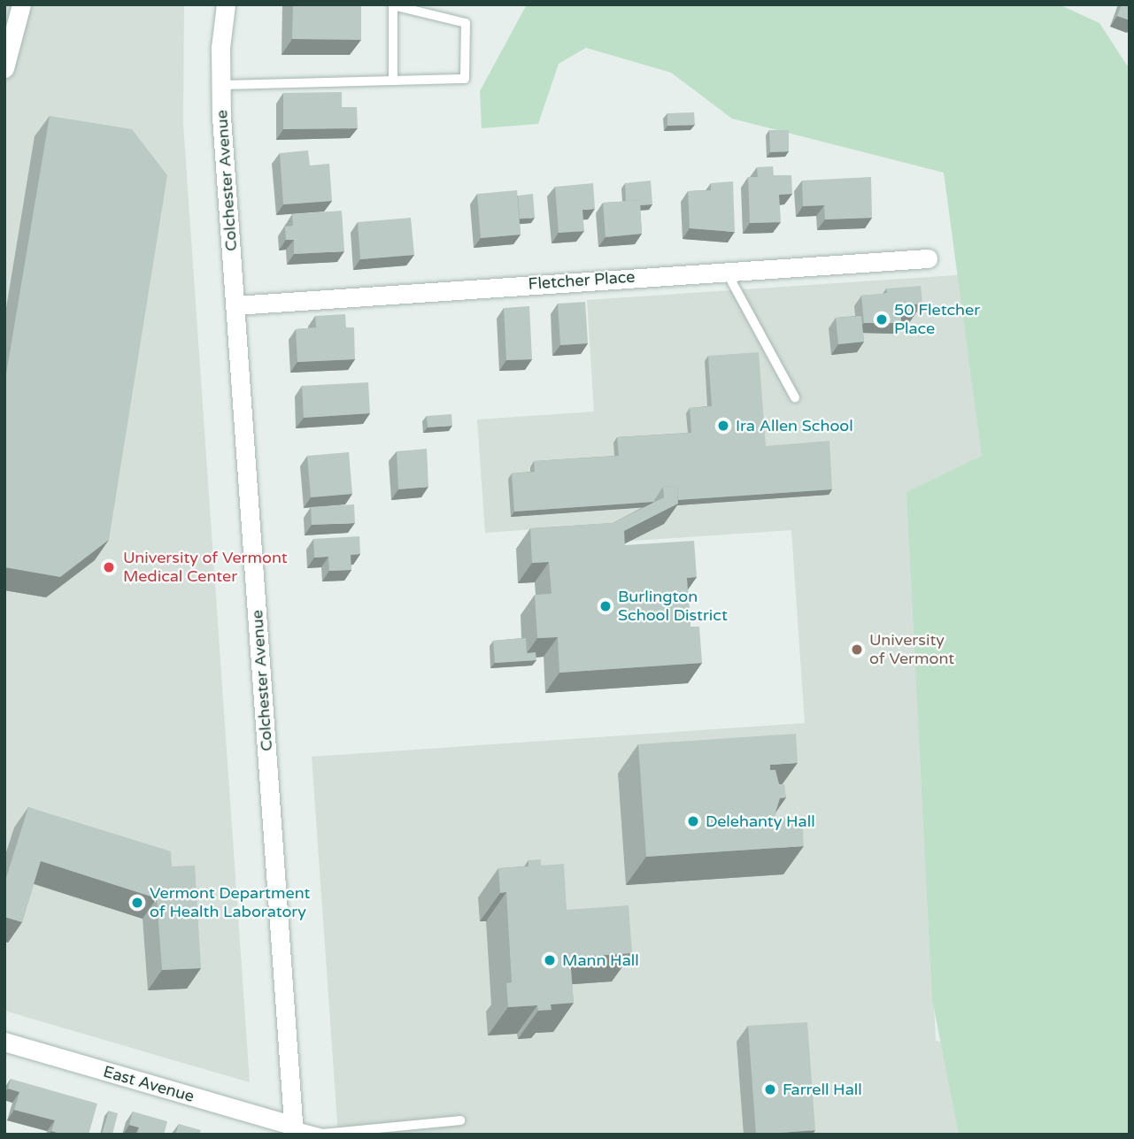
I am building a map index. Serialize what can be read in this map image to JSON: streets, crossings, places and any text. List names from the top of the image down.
{
  "streets": {
    "main road": ["Colchester Avenue", "Fletcher Place", "East Avenue"]
  },
  "crossings": [
    ["Colchester Avenue", "Fletcher Place"],
    ["Colchester Avenue", "East Avenue"]
  ],
  "places": [
    "50 Fletcher Place",
    "Ira Allen School",
    "University of Vermont Medical Center",
    "Burlington School District",
    "University of Vermont",
    "Delehanty Hall",
    "Vermont Department of Health Laboratory",
    "Mann Hall",
    "Farrell Hall"
  ]
}
